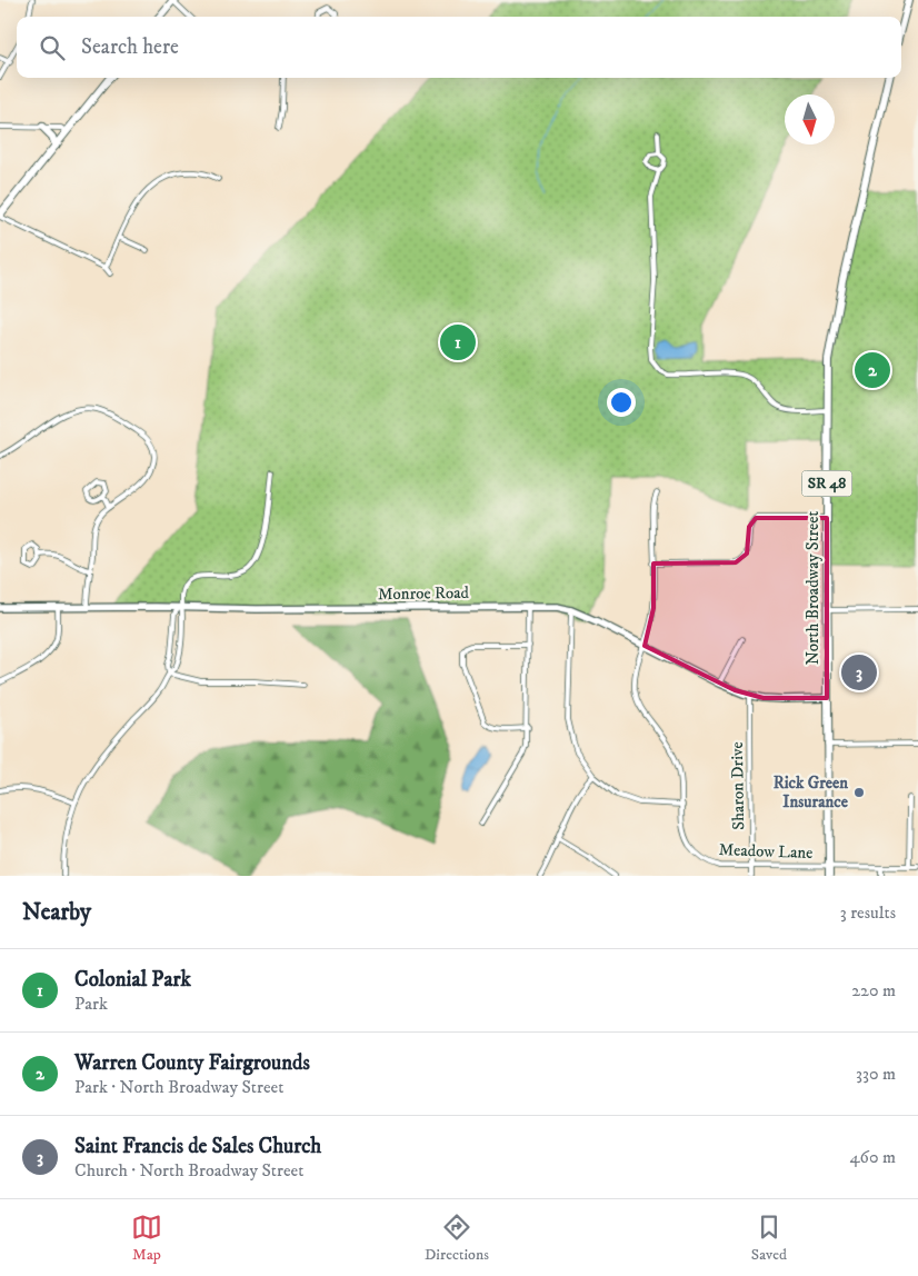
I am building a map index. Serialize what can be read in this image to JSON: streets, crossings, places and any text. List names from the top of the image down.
{
  "streets": {
    "main road": ["SR 48", "North Broadway Street"],
    "street": ["Monroe Road", "Sharon Drive", "Meadow Lane"]
  },
  "crossings": [
    ["North Broadway Street", "Monroe Road"],
    ["North Broadway Street", "Meadow Lane"],
    ["Monroe Road", "Sharon Drive"],
    ["Monroe Road", "Meadow Lane"],
    ["Sharon Drive", "Meadow Lane"]
  ],
  "places": ["Rick Green Insurance"],
  "north": "bottom",
  "page": {
    "search": "Search here",
    "pins": ["1", "2", "3"],
    "heading": ["Nearby", "3 results"],
    "list": [
      {
        "mark": "1",
        "name": "Colonial Park",
        "note": "Park",
        "value": "220 m"
      },
      {
        "mark": "2",
        "name": "Warren County Fairgrounds",
        "note": "Park · North Broadway Street",
        "value": "330 m"
      },
      {
        "mark": "3",
        "name": "Saint Francis de Sales Church",
        "note": "Church · North Broadway Street",
        "value": "460 m"
      }
    ],
    "nav": ["Map", "Directions", "Saved"]
  }
}
